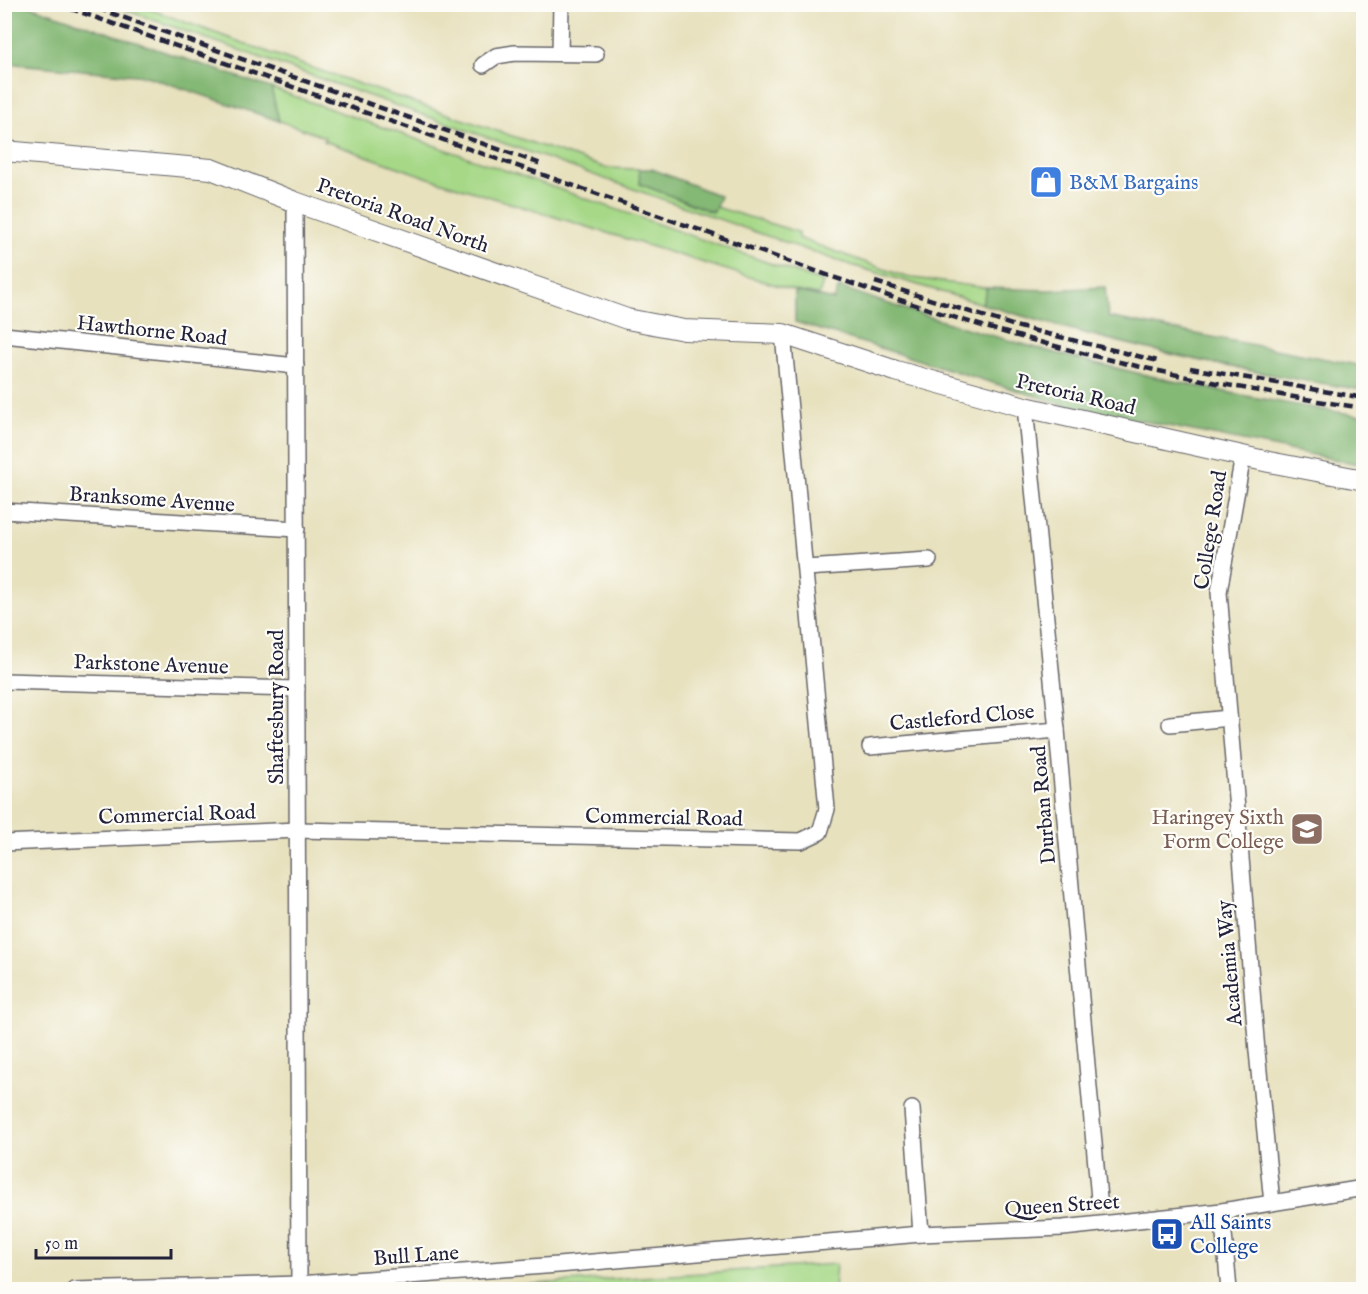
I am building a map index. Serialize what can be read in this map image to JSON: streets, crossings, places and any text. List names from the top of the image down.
{
  "streets": {
    "street": [
      "Pretoria Road North",
      "Hawthorne Road",
      "Pretoria Road",
      "Branksome Avenue",
      "College Road",
      "Parkstone Avenue",
      "Shaftesbury Road",
      "Castleford Close",
      "Durban Road",
      "Commercial Road",
      "Academia Way",
      "Queen Street",
      "Bull Lane"
    ]
  },
  "crossings": [
    ["Pretoria Road North", "Pretoria Road"],
    ["Pretoria Road North", "Shaftesbury Road"],
    ["Pretoria Road North", "Commercial Road"],
    ["Hawthorne Road", "Shaftesbury Road"],
    ["Pretoria Road", "College Road"],
    ["Pretoria Road", "Durban Road"],
    ["Pretoria Road", "Commercial Road"],
    ["Branksome Avenue", "Shaftesbury Road"],
    ["College Road", "Academia Way"],
    ["Parkstone Avenue", "Shaftesbury Road"],
    ["Shaftesbury Road", "Commercial Road"],
    ["Shaftesbury Road", "Bull Lane"],
    ["Castleford Close", "Durban Road"],
    ["Academia Way", "Queen Street"],
    ["Queen Street", "Bull Lane"]
  ],
  "places": {
    "shop": ["B&M Bargains"],
    "school or university": ["Haringey Sixth Form College"],
    "bus stop": ["All Saints College"]
  },
  "scale_bar": "50 m"
}
